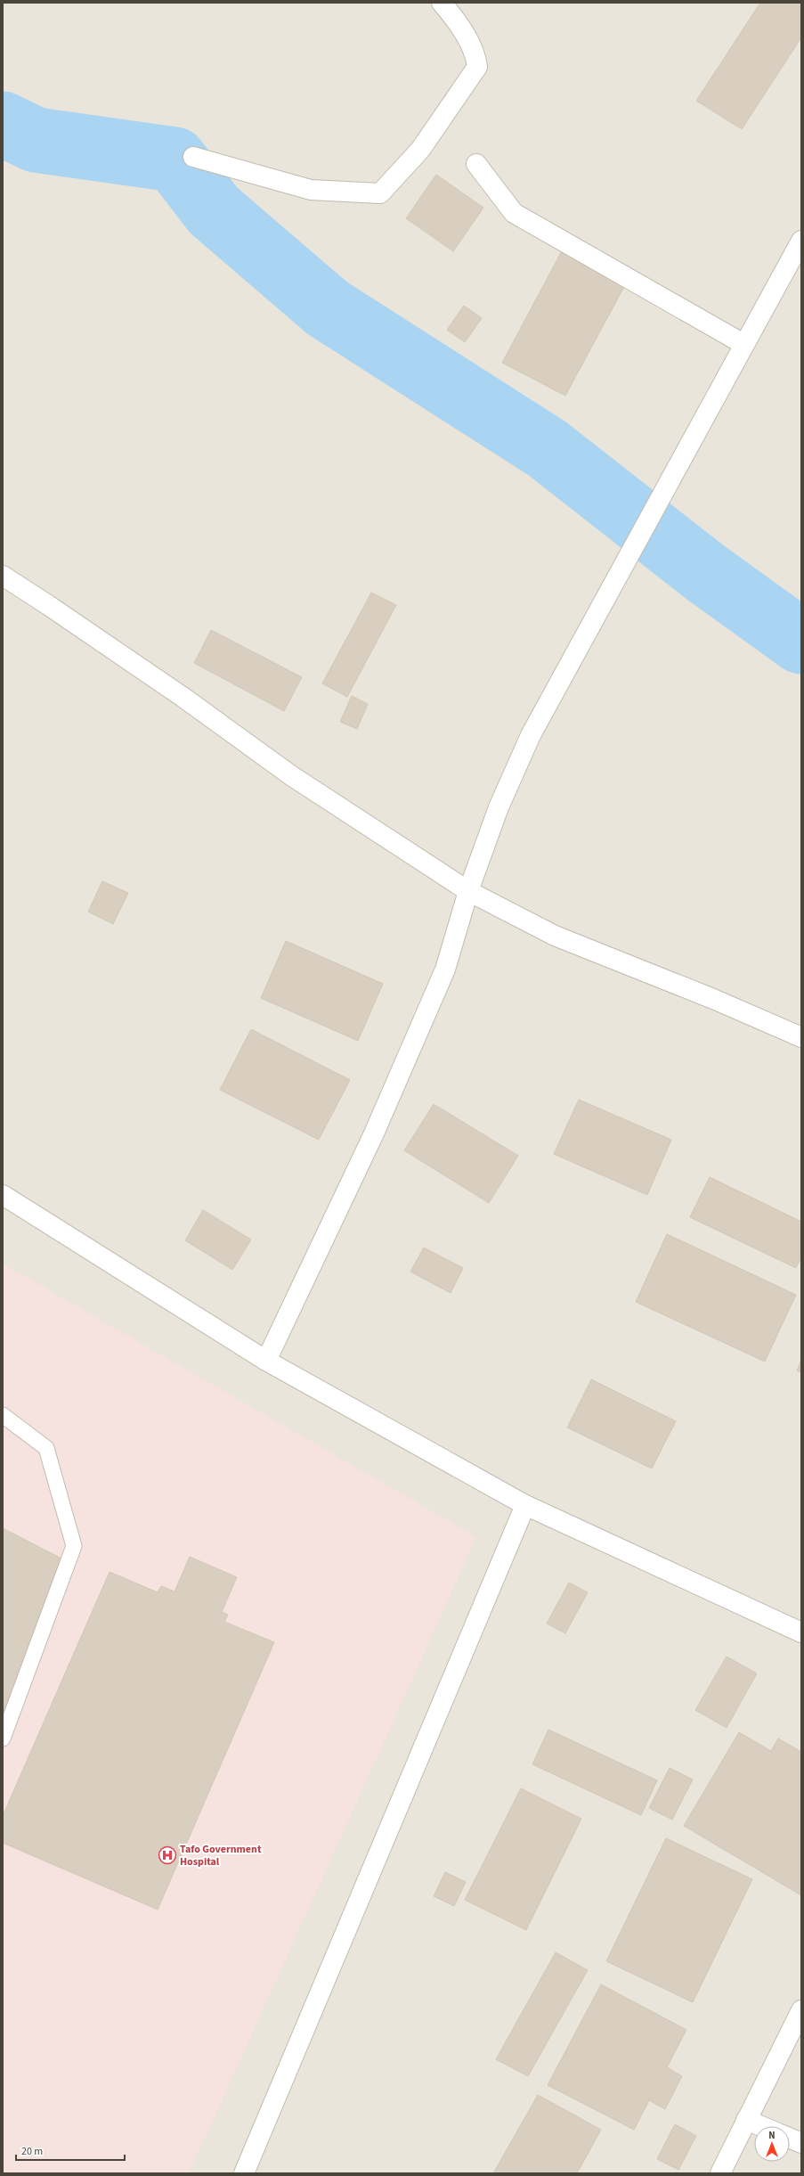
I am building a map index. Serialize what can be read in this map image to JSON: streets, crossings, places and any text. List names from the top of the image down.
{
  "places": {
    "hospital": ["Tafo Government Hospital"]
  },
  "scale_bar": "20 m",
  "north": "top"
}
